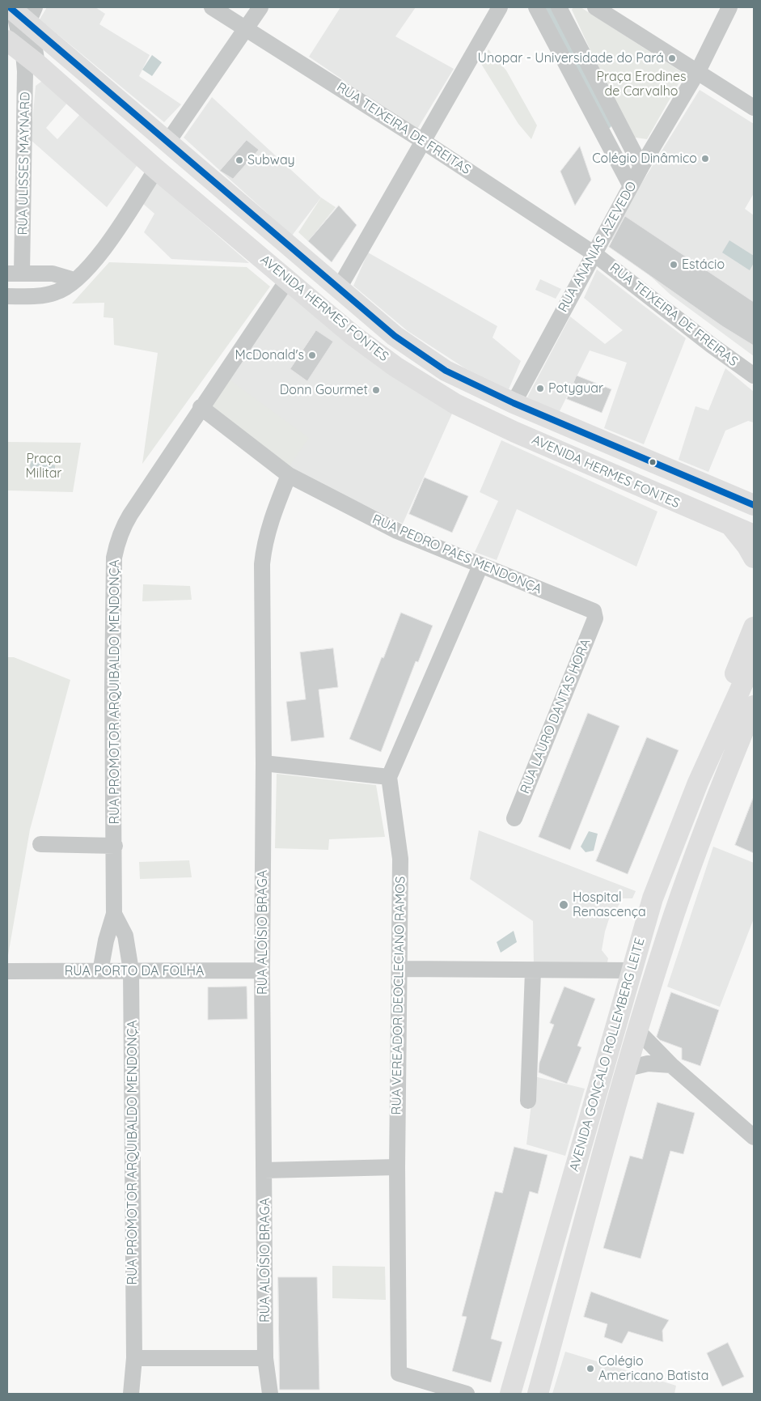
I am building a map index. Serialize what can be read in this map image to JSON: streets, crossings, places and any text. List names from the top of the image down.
{
  "streets": {
    "main road": ["AVENIDA HERMES FONTES", "AVENIDA GONÇALO ROLLEMBERG LEITE"],
    "street": [
      "RUA TEIXEIRA DE FREITAS",
      "RUA ULISSES MAYNARD",
      "RUA ANANIAS AZEVEDO",
      "RUA TEIXEIRA DE FREIRAS",
      "RUA PEDRO PAES MENDONÇA",
      "RUA PROMOTOR ARQUIBALDO MENDONÇA",
      "RUA LAURO DANTAS HORA",
      "RUA ALOÍSIO BRAGA",
      "RUA PORTO DA FOLHA",
      "RUA VEREADOR DEOCLECIANO RAMOS"
    ]
  },
  "crossings": [
    ["RUA TEIXEIRA DE FREITAS", "RUA ANANIAS AZEVEDO"],
    ["RUA TEIXEIRA DE FREITAS", "RUA TEIXEIRA DE FREIRAS"],
    ["RUA ULISSES MAYNARD", "AVENIDA HERMES FONTES"],
    ["RUA ANANIAS AZEVEDO", "AVENIDA HERMES FONTES"],
    ["RUA ANANIAS AZEVEDO", "RUA TEIXEIRA DE FREIRAS"],
    ["AVENIDA HERMES FONTES", "RUA PROMOTOR ARQUIBALDO MENDONÇA"],
    ["RUA PEDRO PAES MENDONÇA", "RUA PROMOTOR ARQUIBALDO MENDONÇA"],
    ["RUA PEDRO PAES MENDONÇA", "RUA LAURO DANTAS HORA"],
    ["RUA PEDRO PAES MENDONÇA", "RUA ALOÍSIO BRAGA"],
    ["RUA PROMOTOR ARQUIBALDO MENDONÇA", "RUA PORTO DA FOLHA"],
    ["RUA ALOÍSIO BRAGA", "RUA PORTO DA FOLHA"]
  ],
  "parks": ["Praça Erodines de Carvalho", "Praça Militar"],
  "places": [
    "Unopar - Universidade do Pará",
    "Colégio Dinâmico",
    "Subway",
    "Estácio",
    "McDonald's",
    "Potyguar",
    "Donn Gourmet",
    "Hospital Renascença",
    "Colégio Americano Batista"
  ]
}
